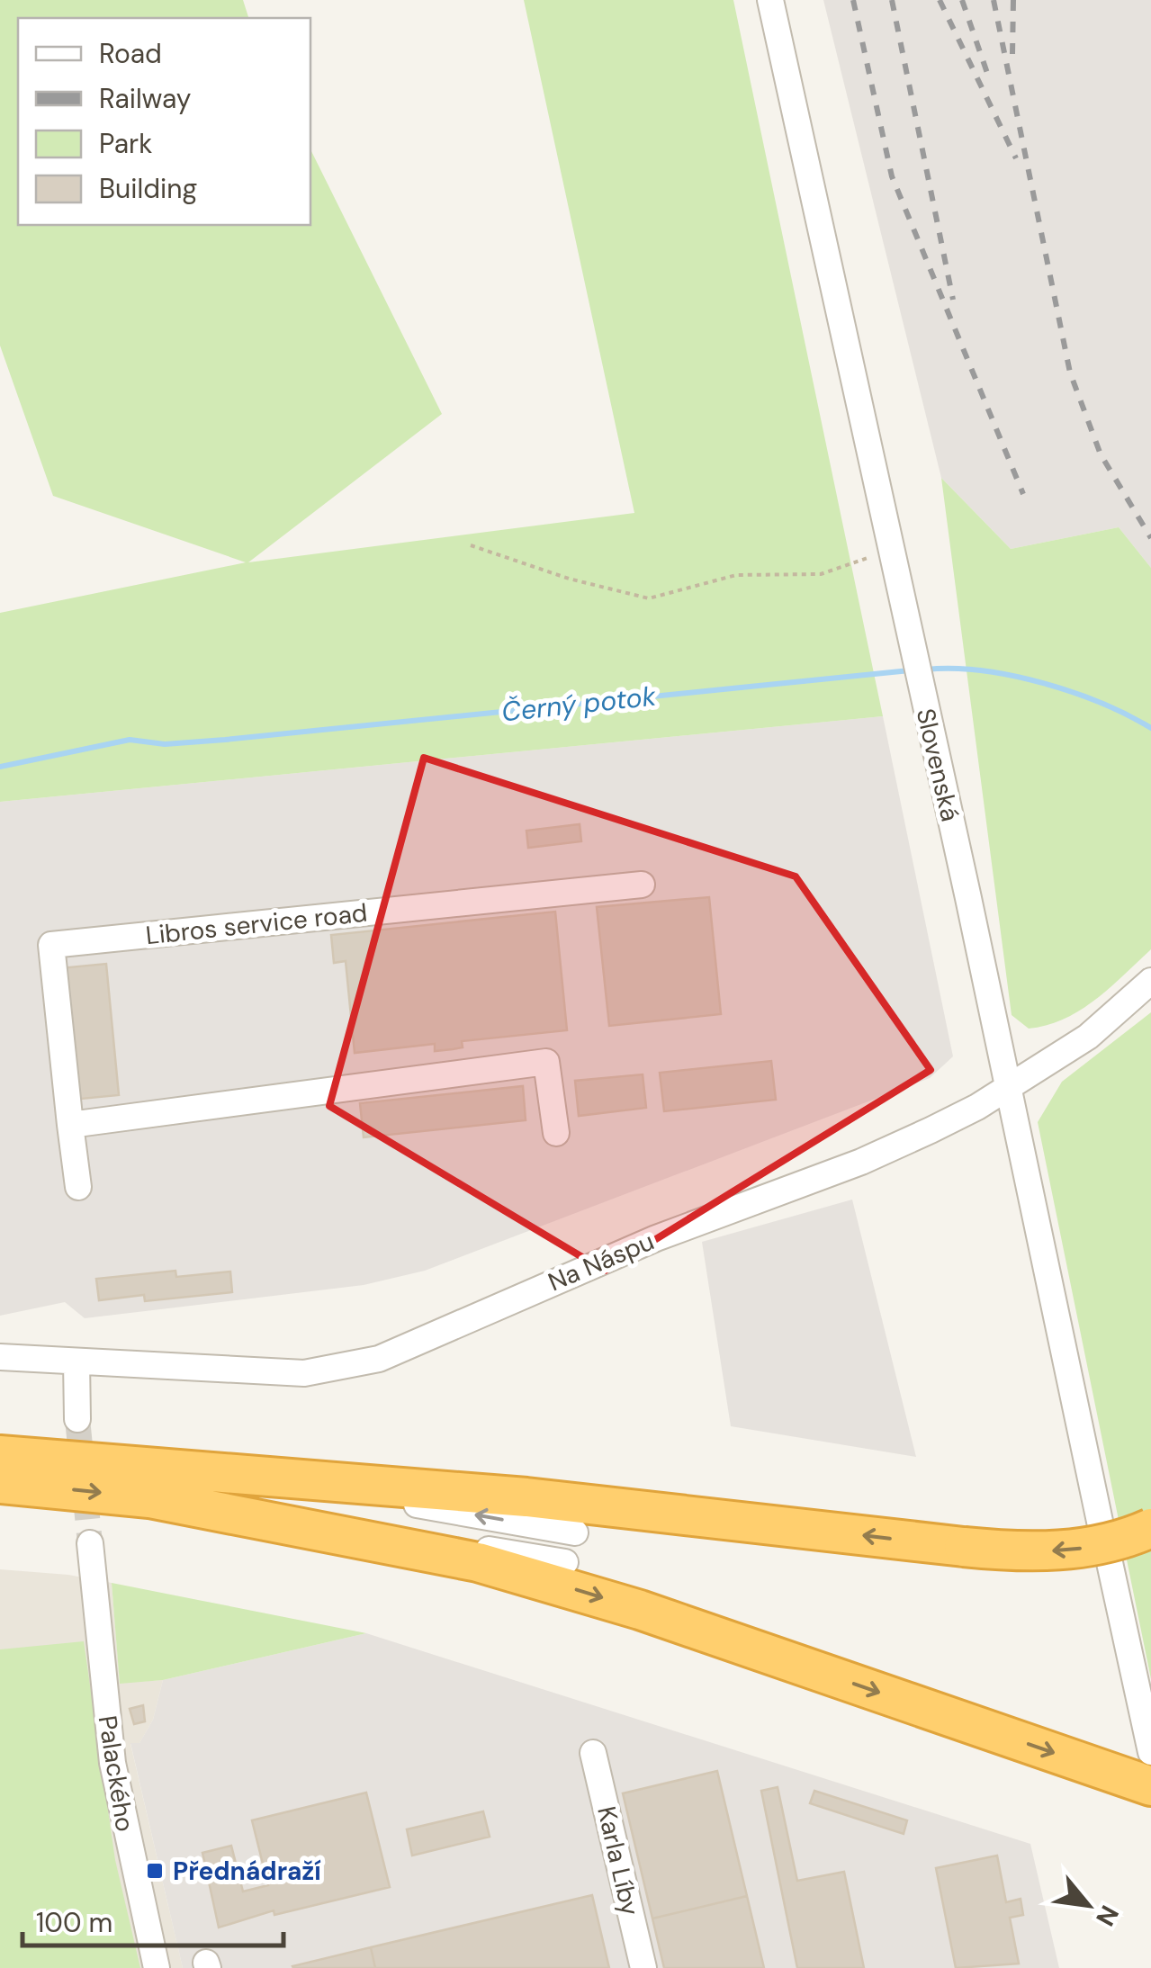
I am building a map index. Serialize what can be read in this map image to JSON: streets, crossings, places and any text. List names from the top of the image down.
{
  "streets": {
    "street": [
      "Slovenská",
      "Libros service road",
      "Na Náspu",
      "Palackého",
      "Karla Líby"
    ]
  },
  "crossings": [
    ["Slovenská", "Na Náspu"]
  ],
  "water": ["Černý potok"],
  "places": {
    "transit": ["Přednádraží"]
  },
  "legend": [
    "Road",
    "Railway",
    "Park",
    "Building"
  ],
  "scale_bar": "100 m",
  "north": "bottom right"
}
